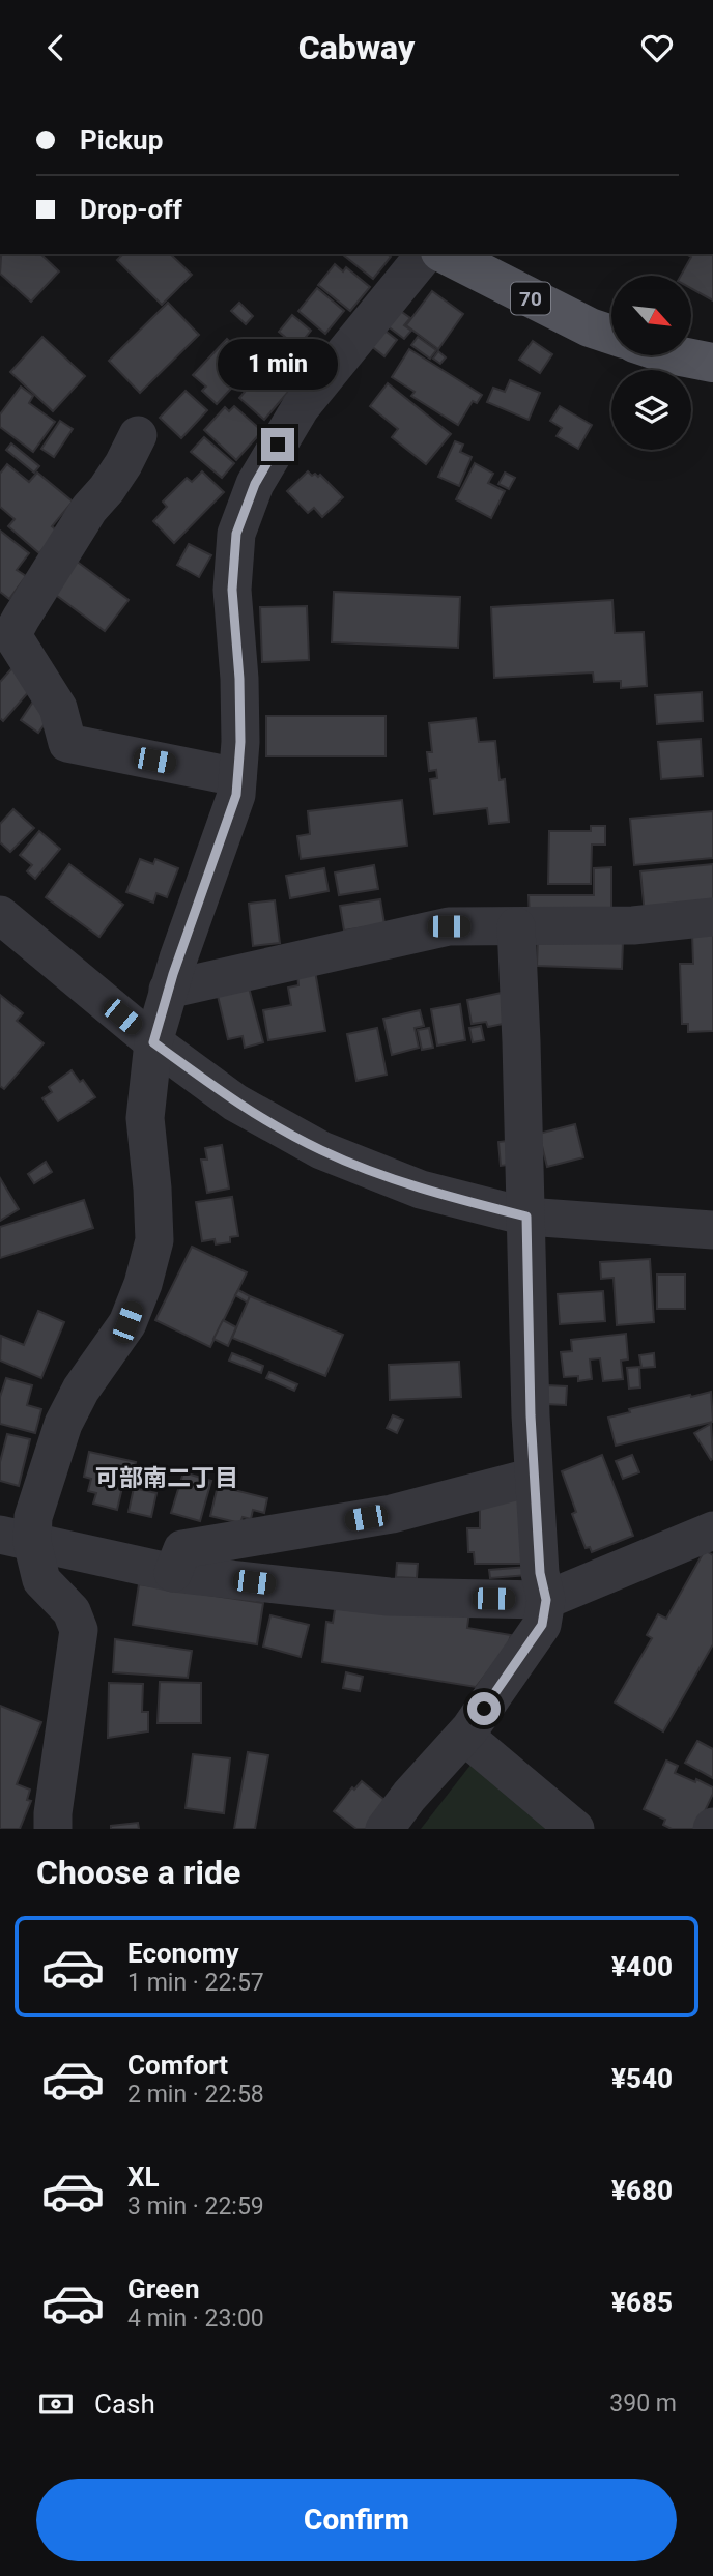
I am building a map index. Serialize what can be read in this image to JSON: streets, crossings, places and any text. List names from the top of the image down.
{
  "streets": {
    "main road": ["70"]
  },
  "districts": ["可部南二丁目"],
  "north": "bottom right",
  "page": {
    "header": "Cabway",
    "banner": ["Pickup", "Drop-off"],
    "bubble": "1 min",
    "heading": "Choose a ride",
    "list": [
      {
        "name": "Economy",
        "note": "1 min · 22:57",
        "value": "¥400"
      },
      {
        "name": "Comfort",
        "note": "2 min · 22:58",
        "value": "¥540"
      },
      {
        "name": "XL",
        "note": "3 min · 22:59",
        "value": "¥680"
      },
      {
        "name": "Green",
        "note": "4 min · 23:00",
        "value": "¥685"
      }
    ],
    "pay": ["Cash", "390 m"],
    "buttons": "Confirm"
  }
}
